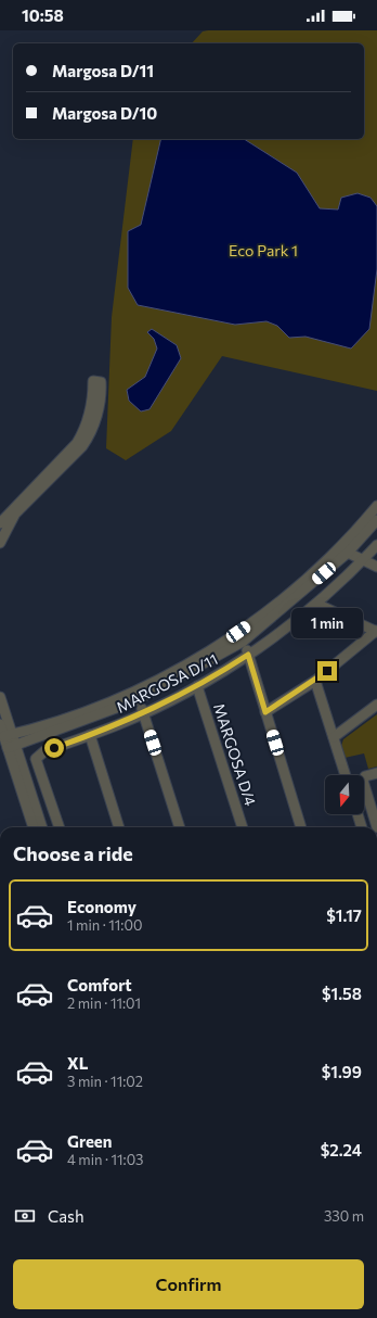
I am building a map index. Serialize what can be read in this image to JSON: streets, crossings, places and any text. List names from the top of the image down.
{
  "streets": {
    "street": ["MARGOSA D/11", "MARGOSA D/4"]
  },
  "crossings": [
    ["MARGOSA D/11", "MARGOSA D/4"]
  ],
  "parks": ["Eco Park 1"],
  "north": "bottom",
  "page": {
    "status": "10:58",
    "banner": ["Margosa D/11", "Margosa D/10"],
    "bubble": "1 min",
    "heading": "Choose a ride",
    "list": [
      {
        "name": "Economy",
        "note": "1 min · 11:00",
        "value": "$1.17"
      },
      {
        "name": "Comfort",
        "note": "2 min · 11:01",
        "value": "$1.58"
      },
      {
        "name": "XL",
        "note": "3 min · 11:02",
        "value": "$1.99"
      },
      {
        "name": "Green",
        "note": "4 min · 11:03",
        "value": "$2.24"
      }
    ],
    "pay": ["Cash", "330 m"],
    "buttons": "Confirm"
  }
}
